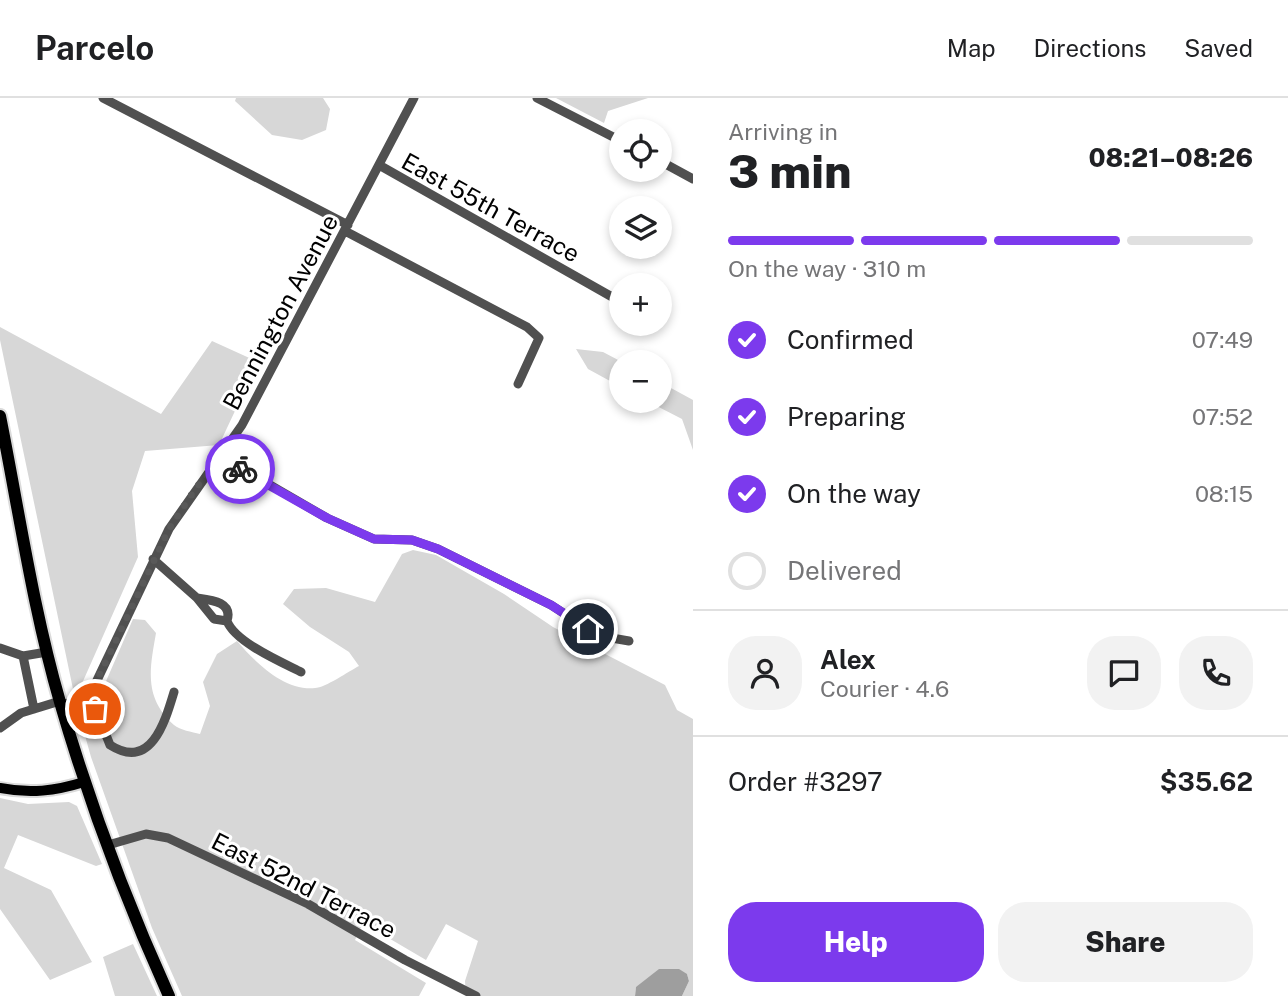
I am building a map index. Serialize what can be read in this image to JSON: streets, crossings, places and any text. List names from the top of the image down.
{
  "streets": {
    "street": ["East 55th Terrace", "Bennington Avenue", "East 52nd Terrace"]
  },
  "crossings": [
    ["East 55th Terrace", "Bennington Avenue"]
  ],
  "page": {
    "header": "Parcelo",
    "nav": ["Map", "Directions", "Saved"],
    "heading": ["3 min", "Arriving in", "08:21–08:26"],
    "panel": [
      "Alex",
      "Courier · 4.6",
      "Order #3297",
      "$35.62"
    ],
    "map_buttons": ["+", "−"],
    "bar": "On the way · 310 m",
    "list": [
      ["Confirmed", "07:49"],
      ["Preparing", "07:52"],
      ["On the way", "08:15"],
      "Delivered"
    ],
    "buttons": ["Help", "Share"]
  }
}
